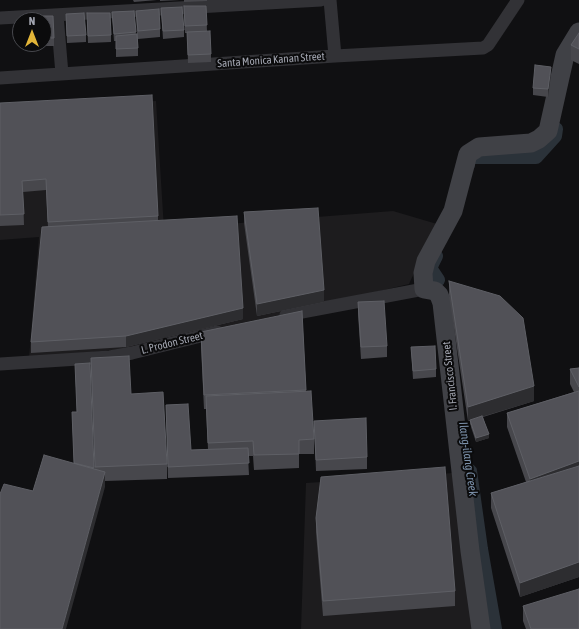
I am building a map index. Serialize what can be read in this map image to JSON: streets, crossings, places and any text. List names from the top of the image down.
{
  "streets": {
    "street": ["Santa Monica Kanan Street", "L. Prodon Street", "I. Francisco Street"]
  },
  "water": ["Ilang-ilang Creek"],
  "north": "top"
}
